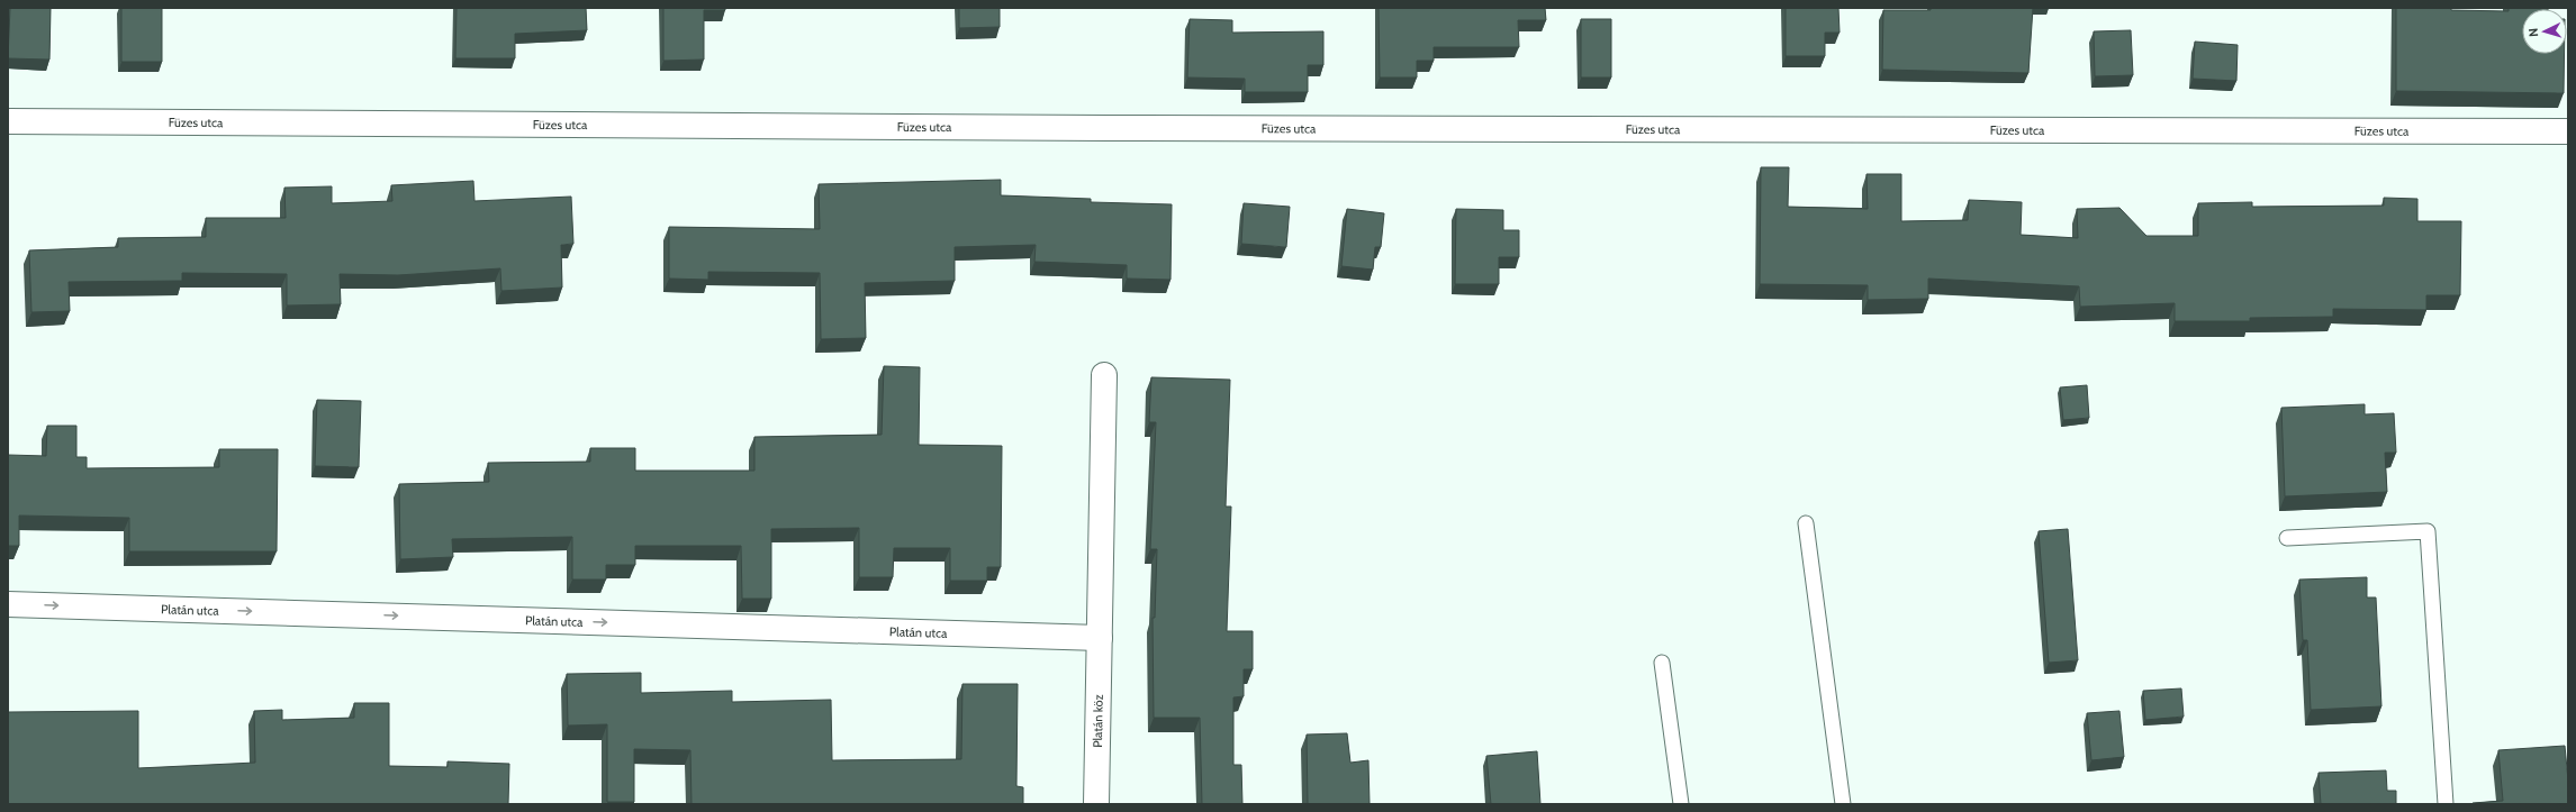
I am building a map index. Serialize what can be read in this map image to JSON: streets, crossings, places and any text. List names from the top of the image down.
{
  "streets": {
    "street": ["Füzes utca", "Platán utca", "Platán köz"]
  },
  "crossings": [
    ["Platán utca", "Platán köz"]
  ],
  "one_way": ["Platán utca"],
  "north": "left"
}
